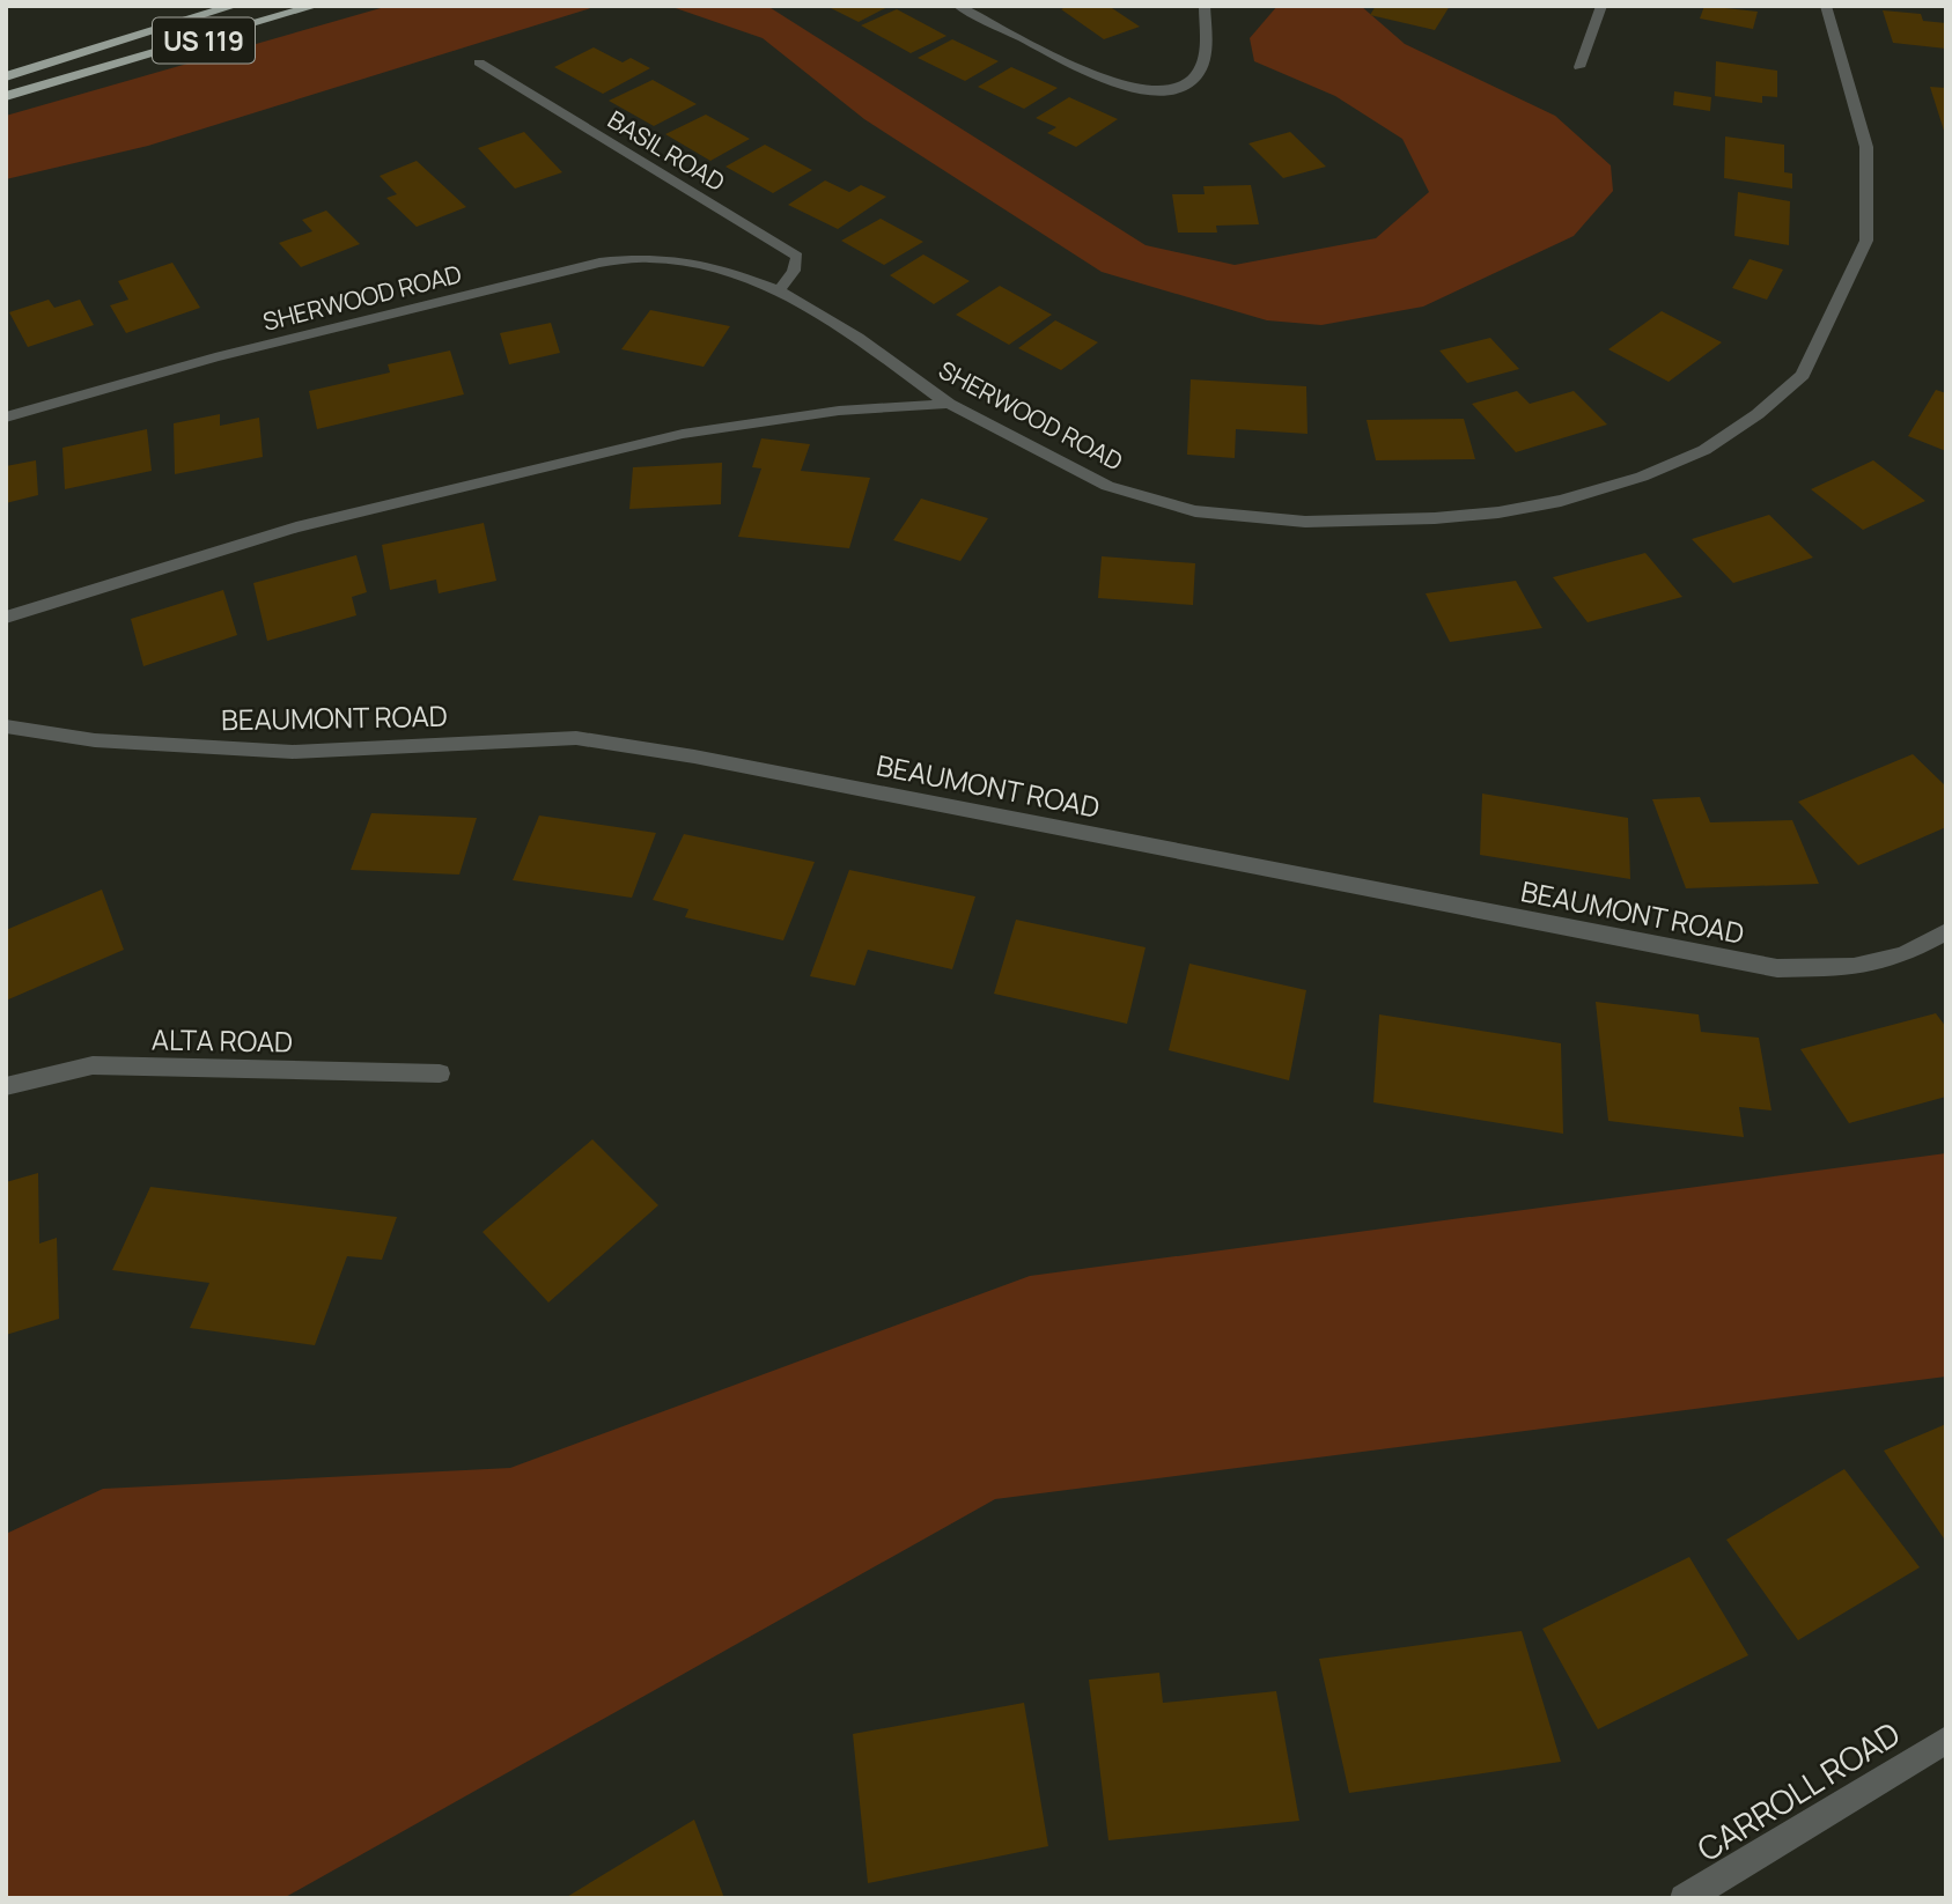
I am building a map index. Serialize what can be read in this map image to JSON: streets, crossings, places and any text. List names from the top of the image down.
{
  "streets": {
    "highway": ["US 119"],
    "street": [
      "BASIL ROAD",
      "SHERWOOD ROAD",
      "BEAUMONT ROAD",
      "ALTA ROAD",
      "CARROLL ROAD"
    ]
  },
  "crossings": [
    ["BASIL ROAD", "SHERWOOD ROAD"]
  ]
}
